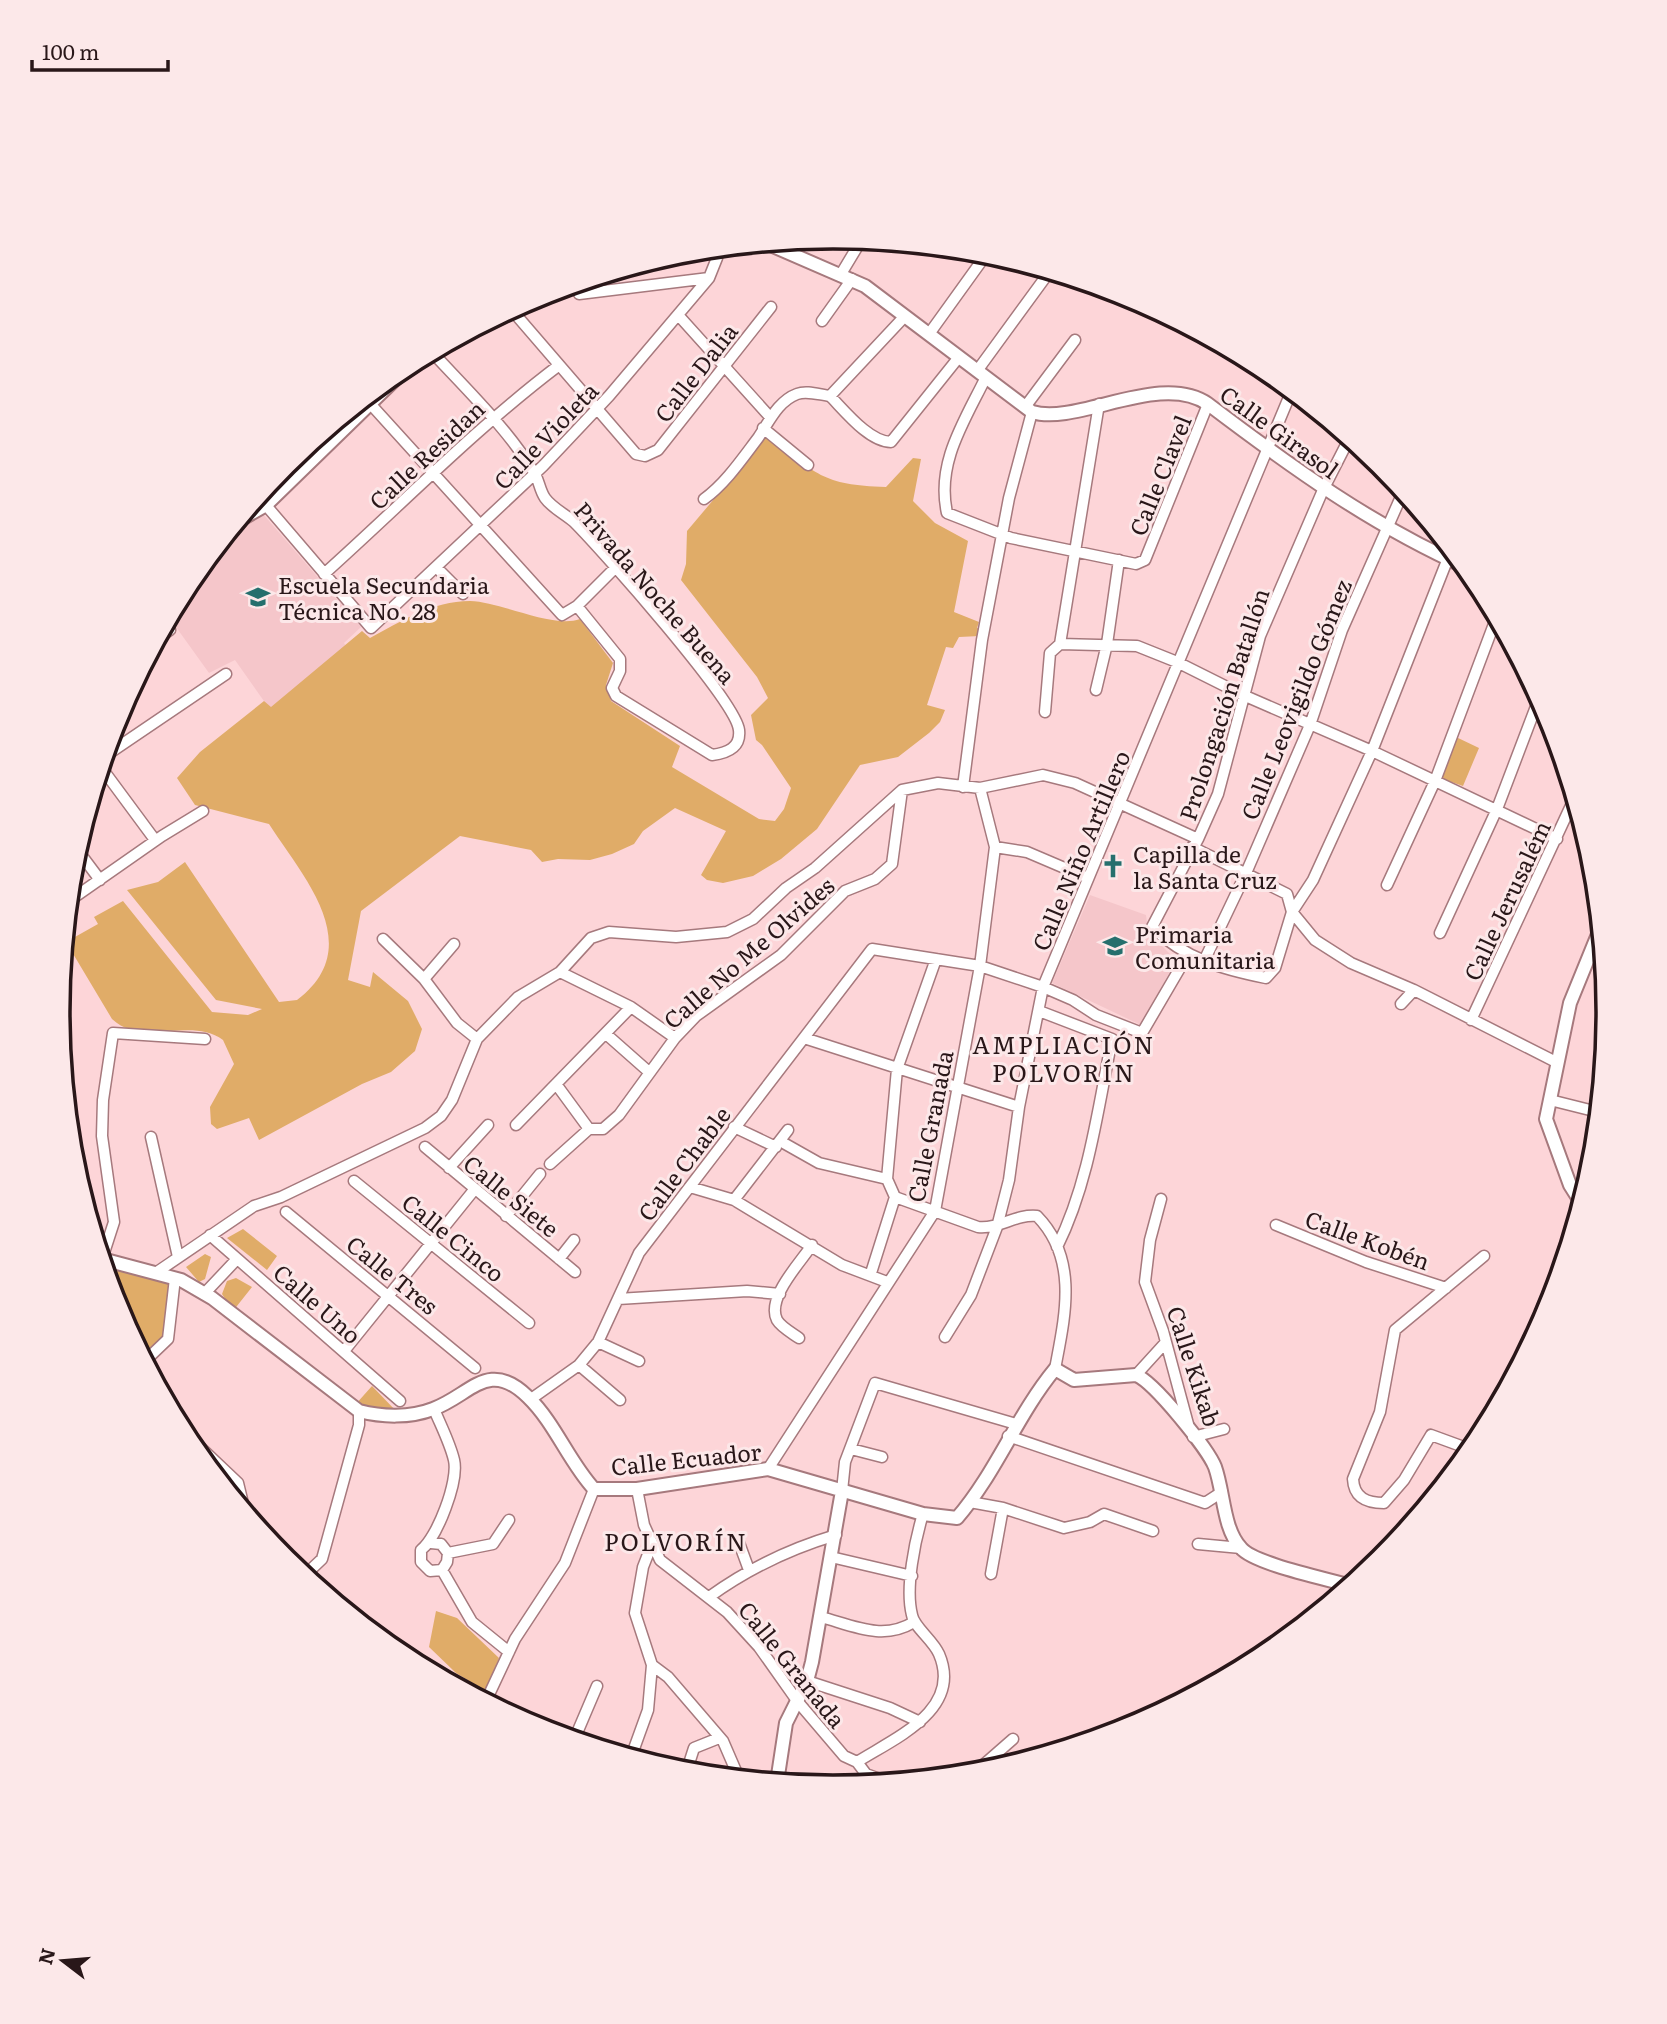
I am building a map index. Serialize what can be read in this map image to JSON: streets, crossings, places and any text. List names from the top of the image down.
{
  "streets": {
    "street": [
      "Calle Dalia",
      "Calle Girasol",
      "Calle Violeta",
      "Calle Residan",
      "Calle Clavel",
      "Privada Noche Buena",
      "Calle Leovigildo Gómez",
      "Prolongación Batallón",
      "Calle Niño Artillero",
      "Calle Jerusalém",
      "Calle No Me Olvides",
      "Calle Granada",
      "Calle Chable",
      "Calle Siete",
      "Calle Cinco",
      "Calle Kobén",
      "Calle Tres",
      "Calle Uno",
      "Calle Kikab",
      "Calle Ecuador"
    ]
  },
  "crossings": [
    ["Calle Dalia", "Calle Violeta"],
    ["Calle Girasol", "Calle Clavel"],
    ["Calle Girasol", "Calle Leovigildo Gómez"],
    ["Calle Girasol", "Prolongación Batallón"],
    ["Calle Girasol", "Calle Niño Artillero"],
    ["Calle Violeta", "Calle Residan"],
    ["Calle Violeta", "Privada Noche Buena"],
    ["Calle Residan", "Privada Noche Buena"],
    ["Calle Granada", "Calle Ecuador"],
    ["Calle Chable", "Calle Ecuador"]
  ],
  "districts": ["AMPLIACIÓN POLVORÍN", "POLVORÍN"],
  "places": {
    "school or university": ["Escuela Secundaria Técnica No. 28", "Primaria Comunitaria"],
    "church": ["Capilla de la Santa Cruz"]
  },
  "scale_bar": "100 m",
  "north": "left"
}
